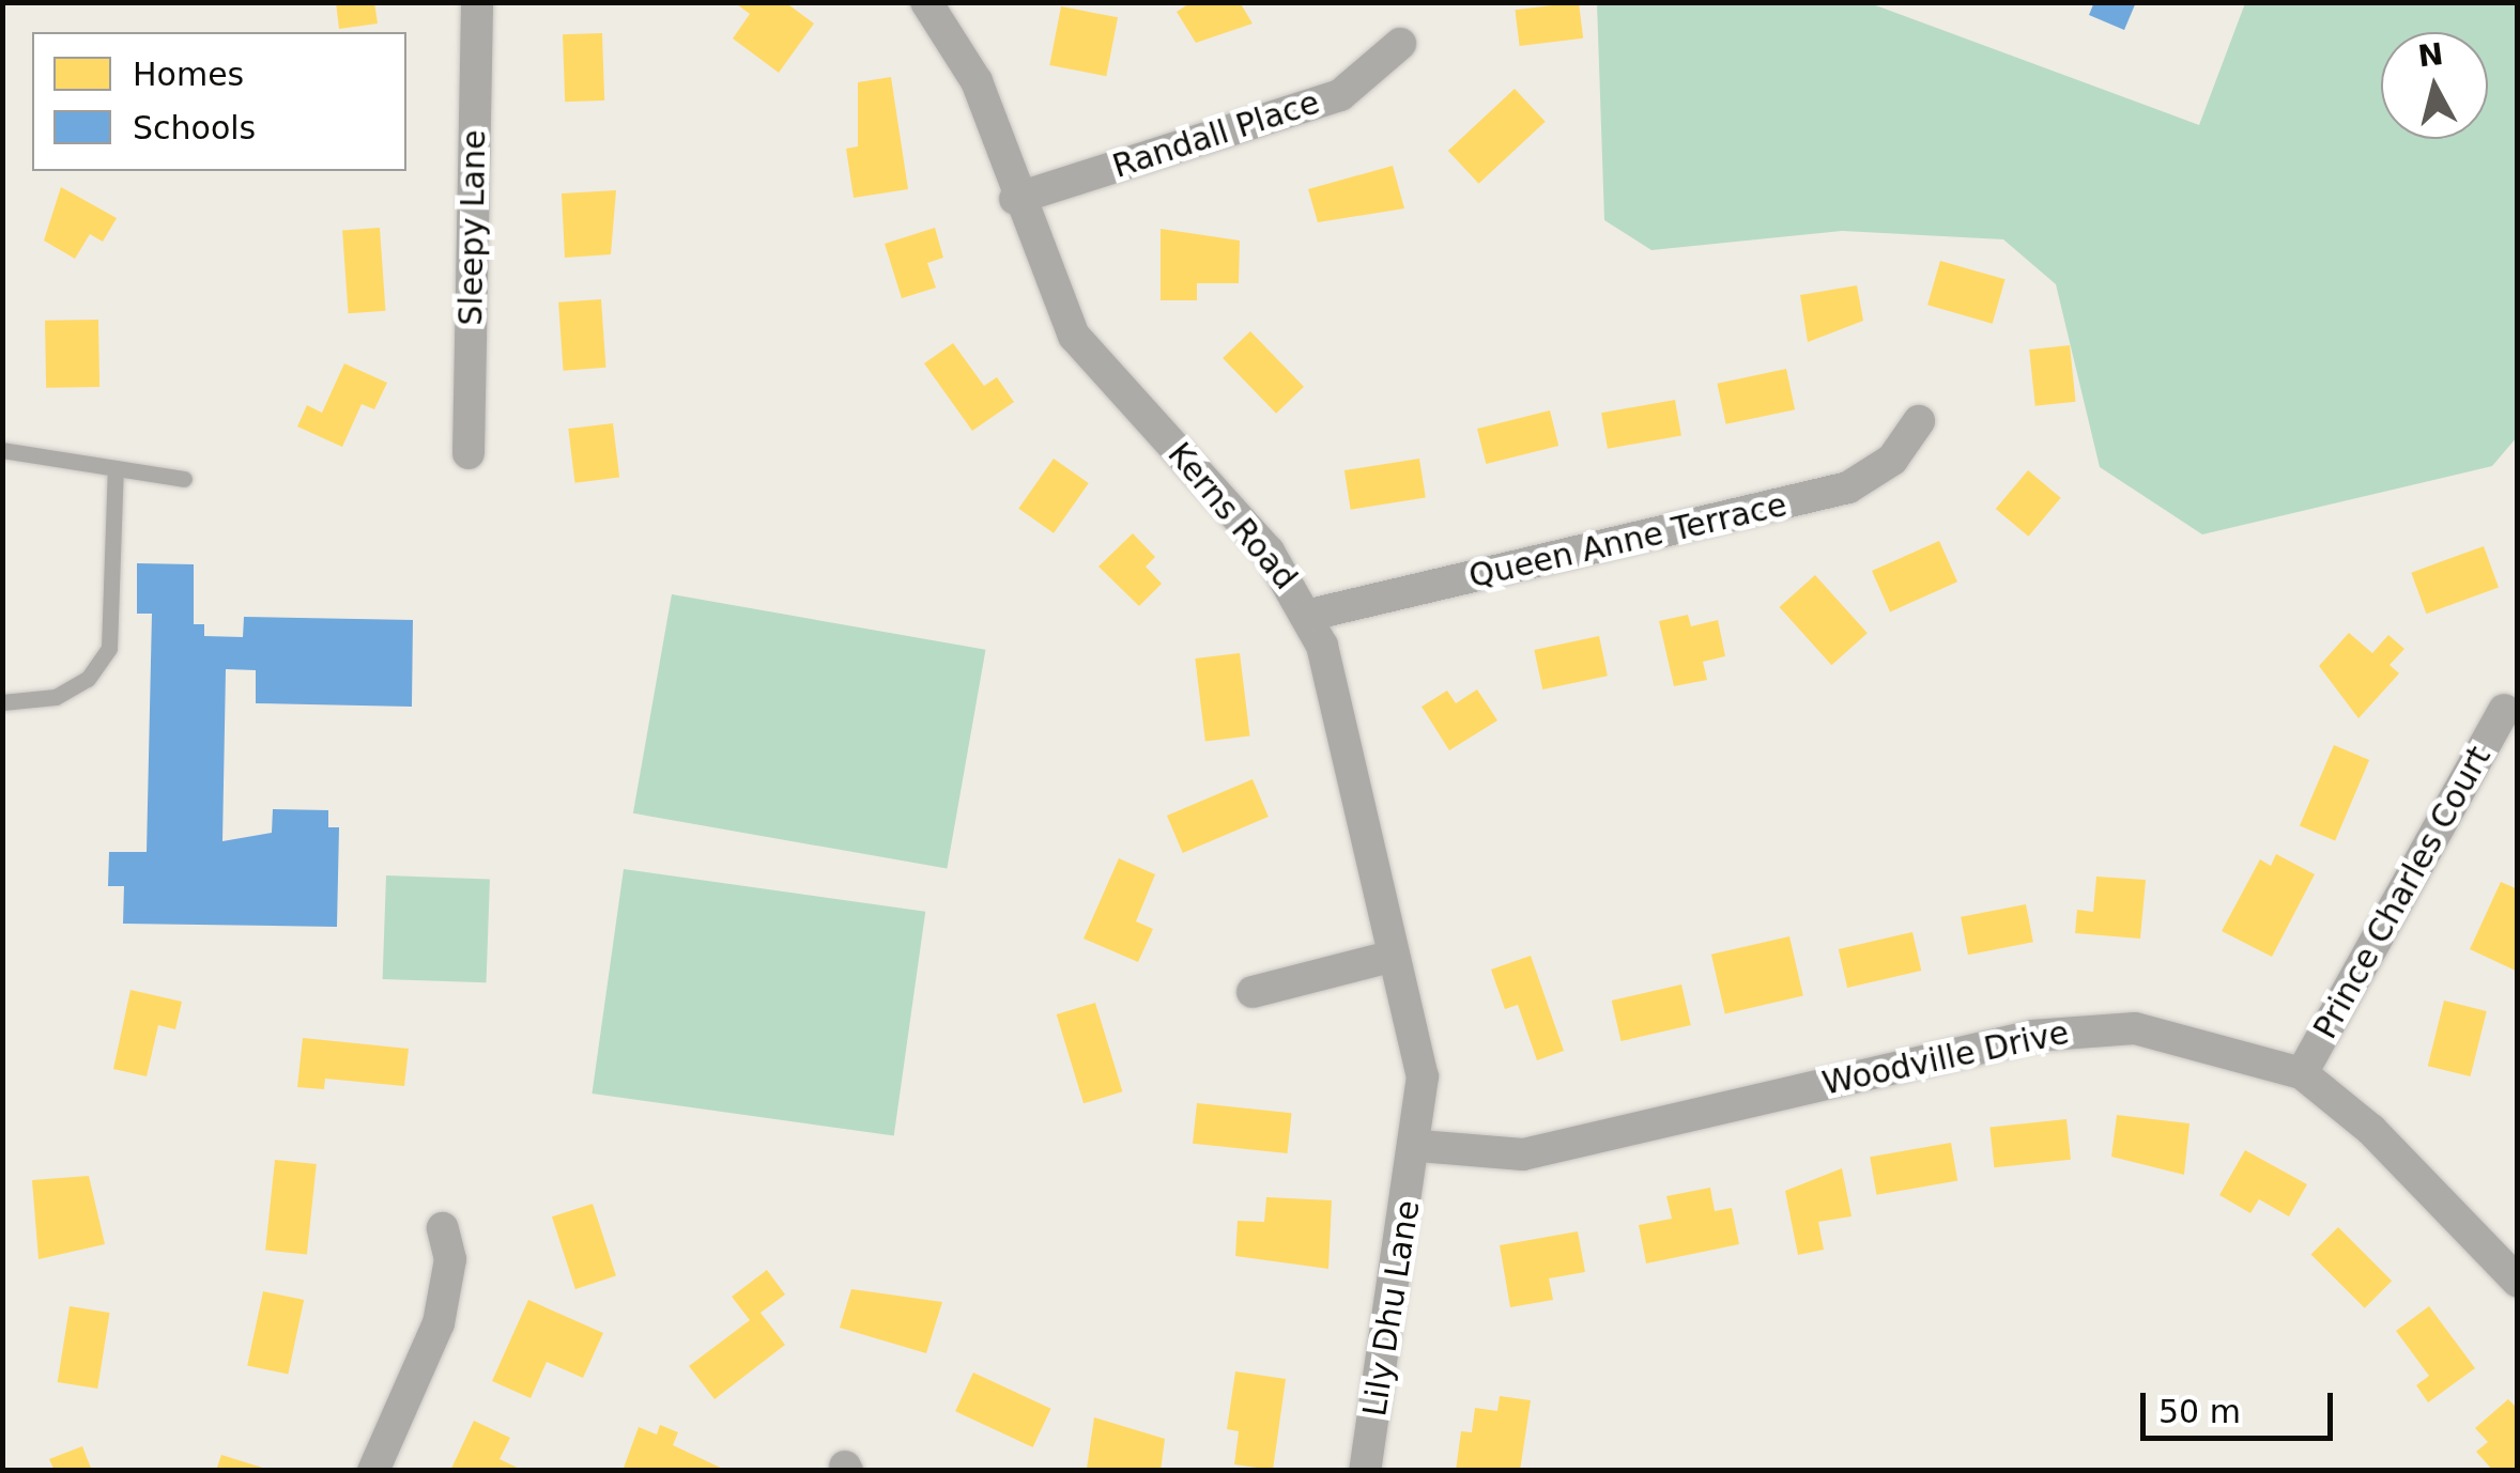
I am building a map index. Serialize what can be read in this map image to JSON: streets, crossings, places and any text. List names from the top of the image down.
{
  "streets": {
    "street": [
      "Randall Place",
      "Sleepy Lane",
      "Kerns Road",
      "Queen Anne Terrace",
      "Prince Charles Court",
      "Woodville Drive",
      "Lily Dhu Lane"
    ]
  },
  "crossings": [
    ["Randall Place", "Kerns Road"],
    ["Kerns Road", "Queen Anne Terrace"],
    ["Kerns Road", "Woodville Drive"],
    ["Kerns Road", "Lily Dhu Lane"],
    ["Prince Charles Court", "Woodville Drive"],
    ["Woodville Drive", "Lily Dhu Lane"]
  ],
  "legend": ["Homes", "Schools"],
  "scale_bar": "50 m",
  "north": "top"
}
